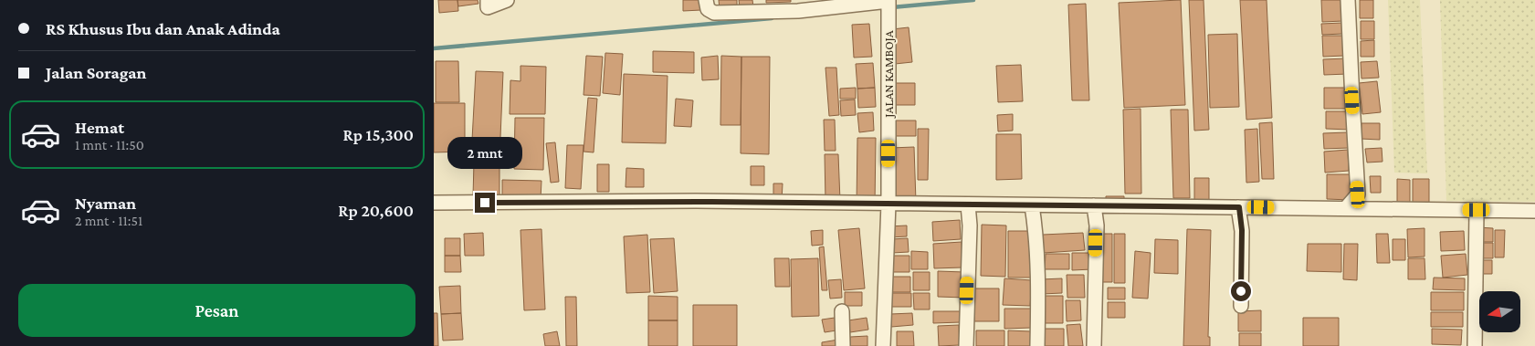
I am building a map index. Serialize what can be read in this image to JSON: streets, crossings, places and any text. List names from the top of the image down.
{
  "streets": {
    "street": ["JALAN KAMBOJA"]
  },
  "north": "left",
  "page": {
    "banner": ["RS Khusus Ibu dan Anak Adinda", "Jalan Soragan"],
    "list": [
      {
        "name": "Hemat",
        "note": "1 mnt · 11:50",
        "value": "Rp 15,300"
      },
      {
        "name": "Nyaman",
        "note": "2 mnt · 11:51",
        "value": "Rp 20,600"
      }
    ],
    "bubble": "2 mnt",
    "buttons": "Pesan"
  }
}
